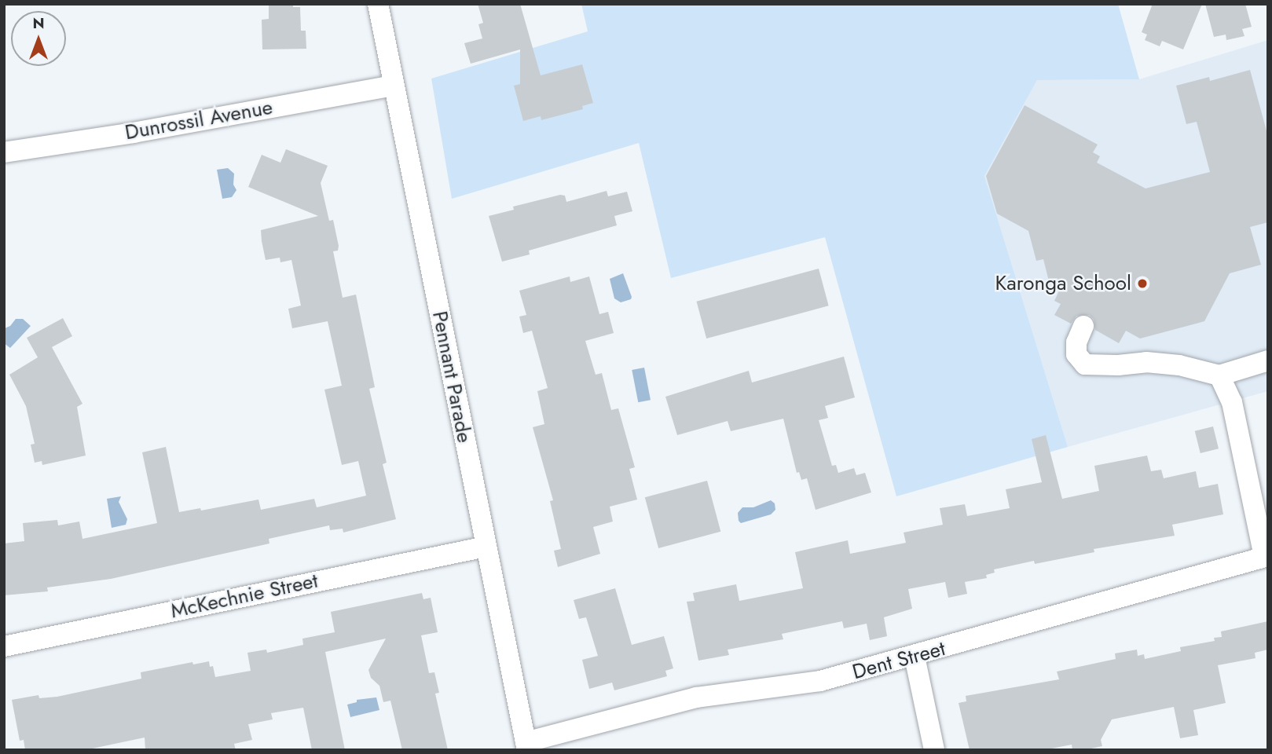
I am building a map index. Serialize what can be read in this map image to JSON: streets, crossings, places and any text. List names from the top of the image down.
{
  "streets": {
    "street": [
      "Dunrossil Avenue",
      "Pennant Parade",
      "McKechnie Street",
      "Dent Street"
    ]
  },
  "crossings": [
    ["Dunrossil Avenue", "Pennant Parade"],
    ["Pennant Parade", "McKechnie Street"],
    ["Pennant Parade", "Dent Street"]
  ],
  "places": ["Karonga School"],
  "north": "top"
}
